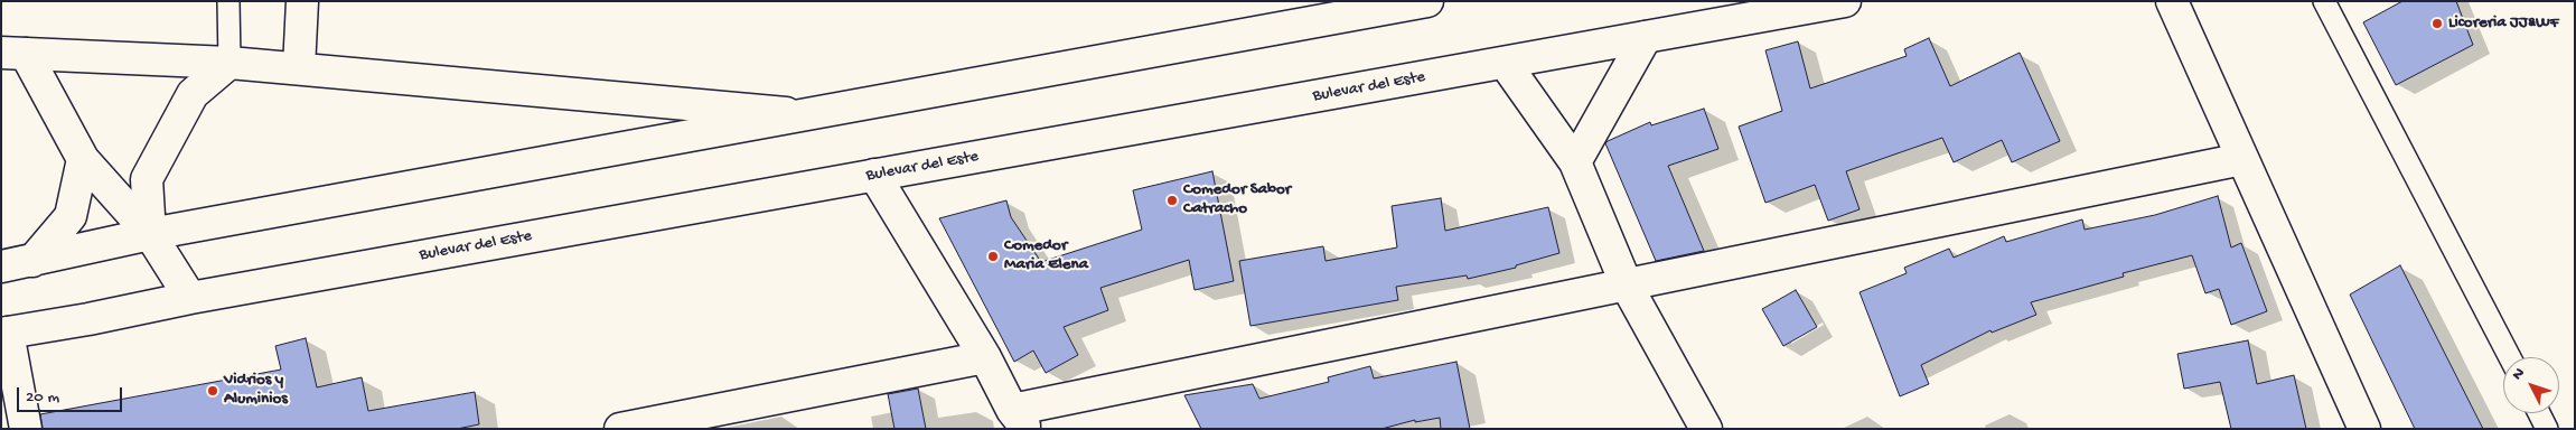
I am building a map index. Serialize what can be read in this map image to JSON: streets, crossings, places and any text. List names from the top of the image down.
{
  "streets": {
    "main road": ["Bulevar del Este"]
  },
  "places": [
    "Licoreria JJ&WF",
    "Comedor Sabor Catracho",
    "Comedor Maria Elena",
    "Vidrios y Aluminios"
  ],
  "scale_bar": "20 m",
  "north": "top left"
}
